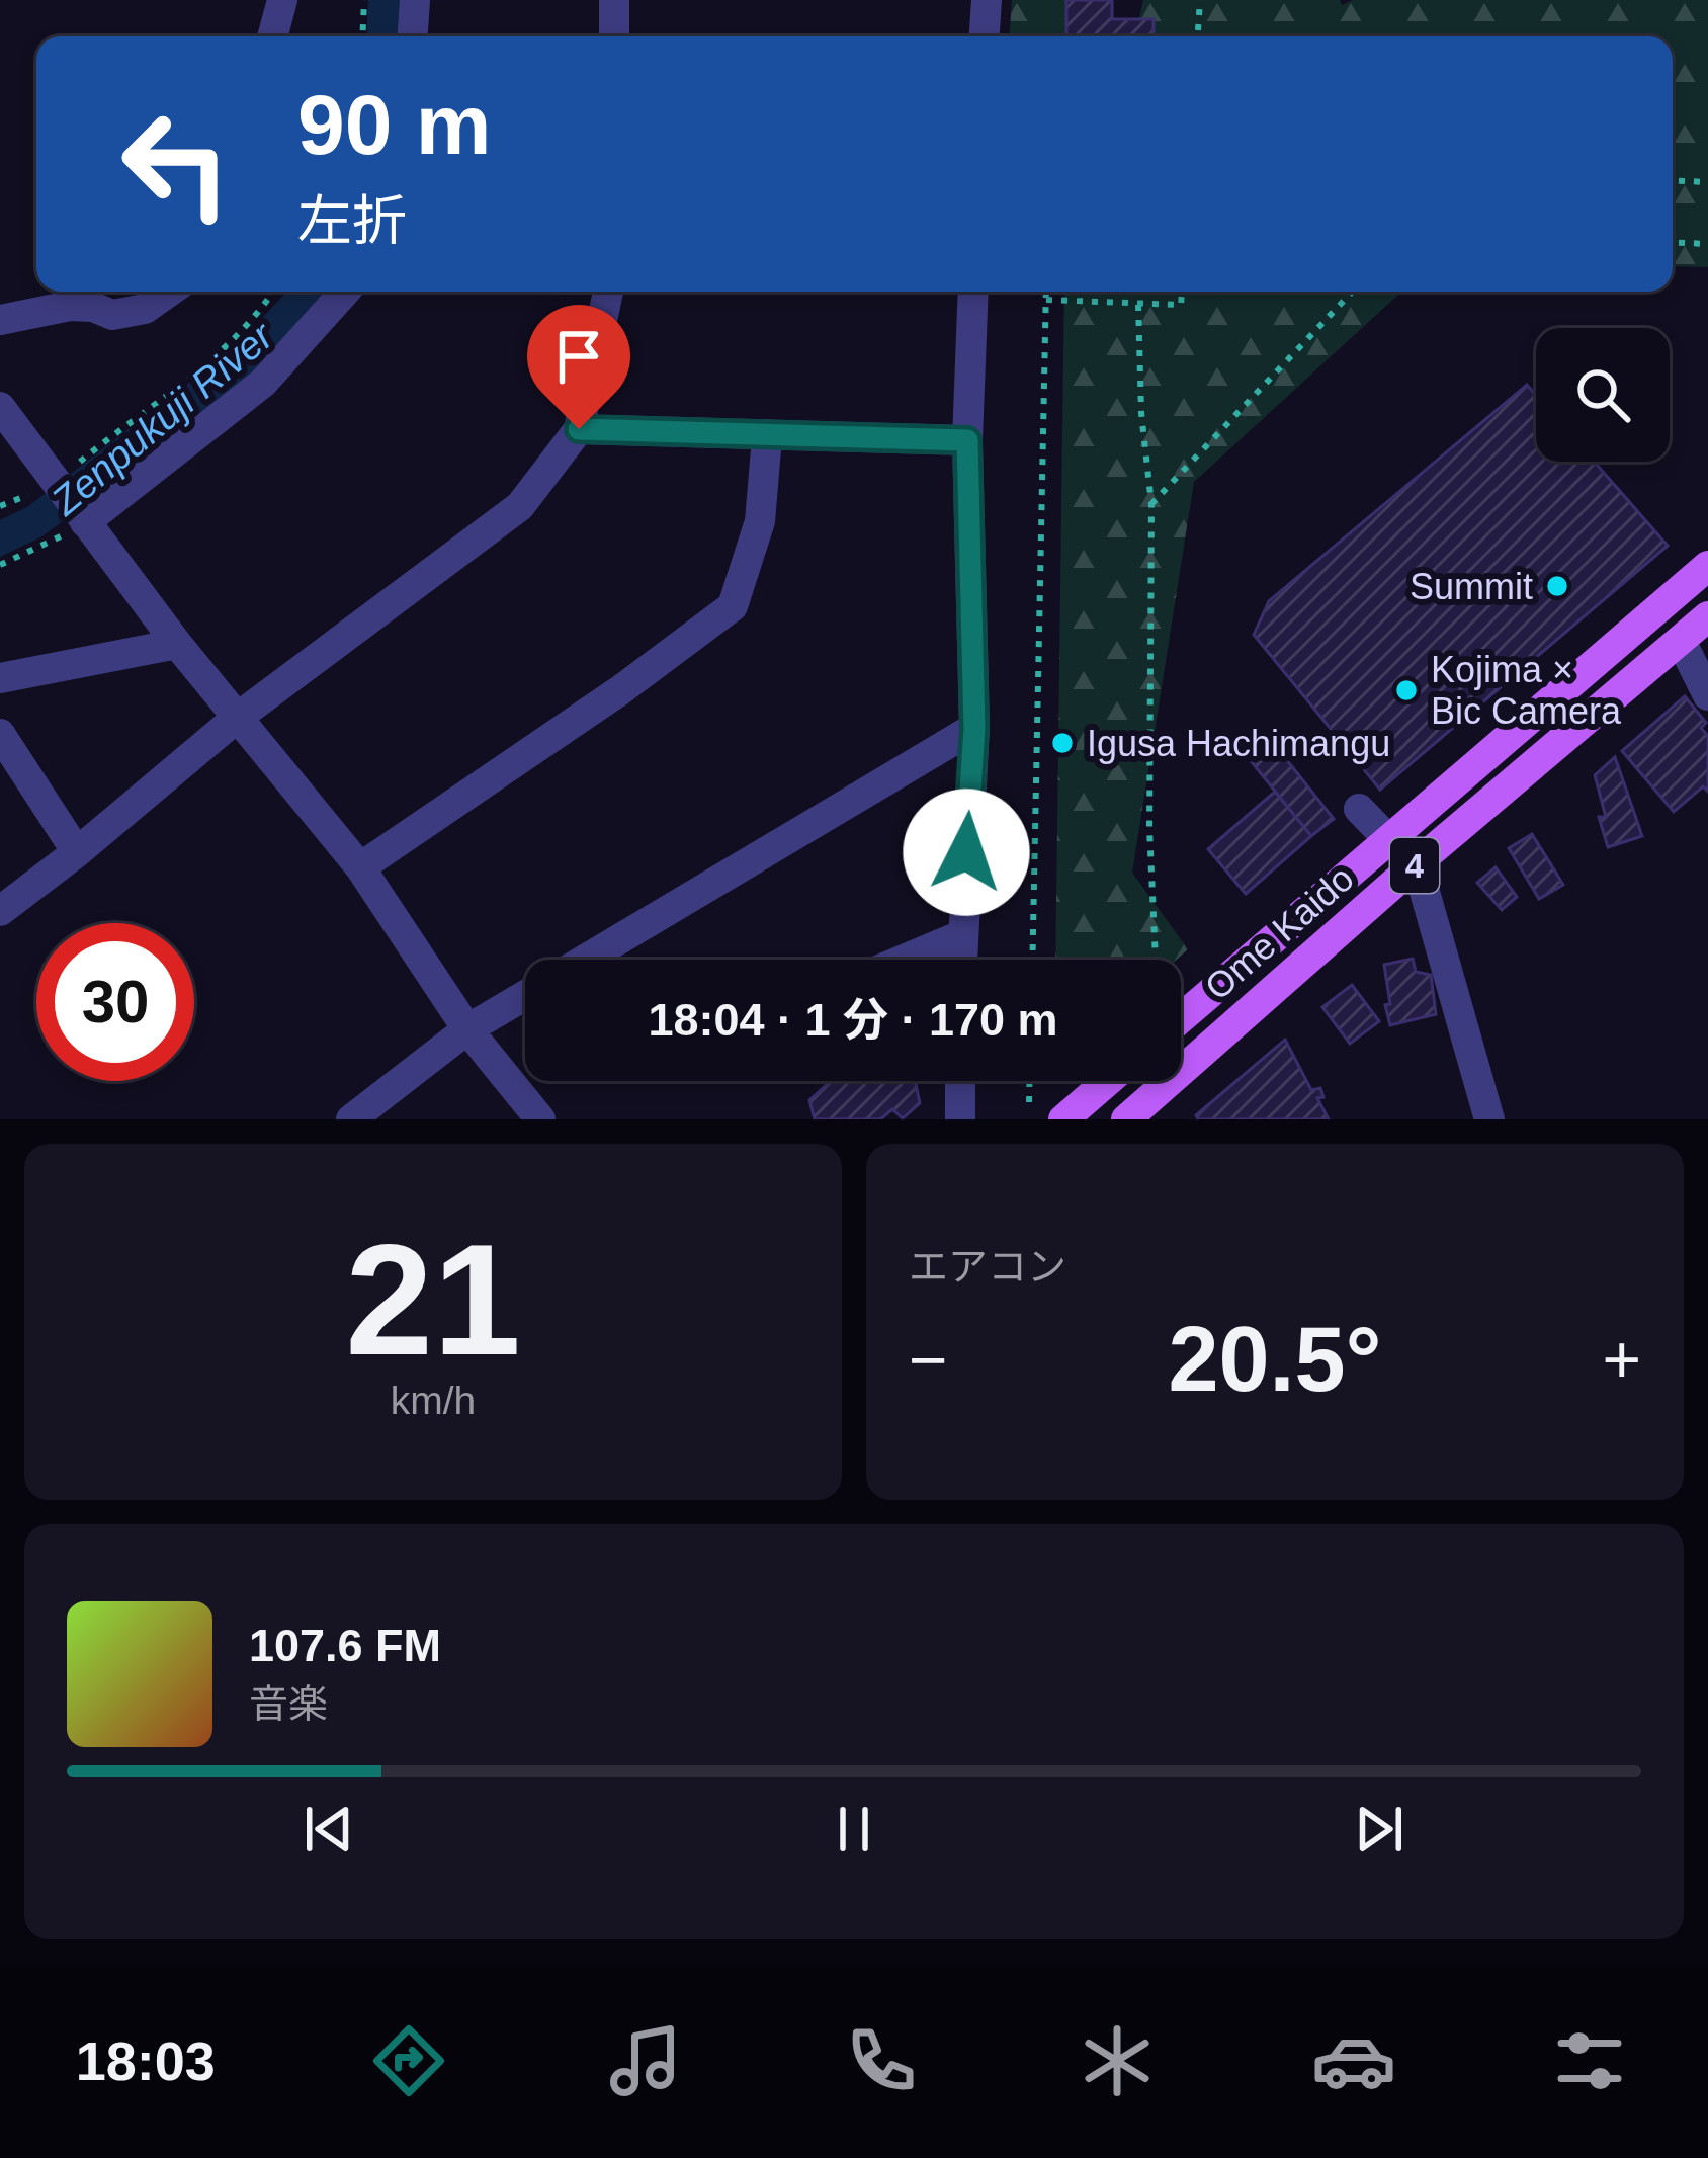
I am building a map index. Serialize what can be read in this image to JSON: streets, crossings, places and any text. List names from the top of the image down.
{
  "streets": {
    "main road": ["4", "Ome Kaido"]
  },
  "water": ["Zenpukuji River"],
  "places": ["Summit", "Kojima × Bic Camera", "Igusa Hachimangu"],
  "page": {
    "turn": ["90 m", "左折"],
    "limit": "30",
    "trip": "18:04 · 1 分 · 170 m",
    "tile": [
      ["21", "km/h"],
      "エアコン"
    ],
    "heat": ["−", "20.5°", "+"],
    "song": ["107.6 FM", "音楽"],
    "tabs": "18:03"
  }
}
